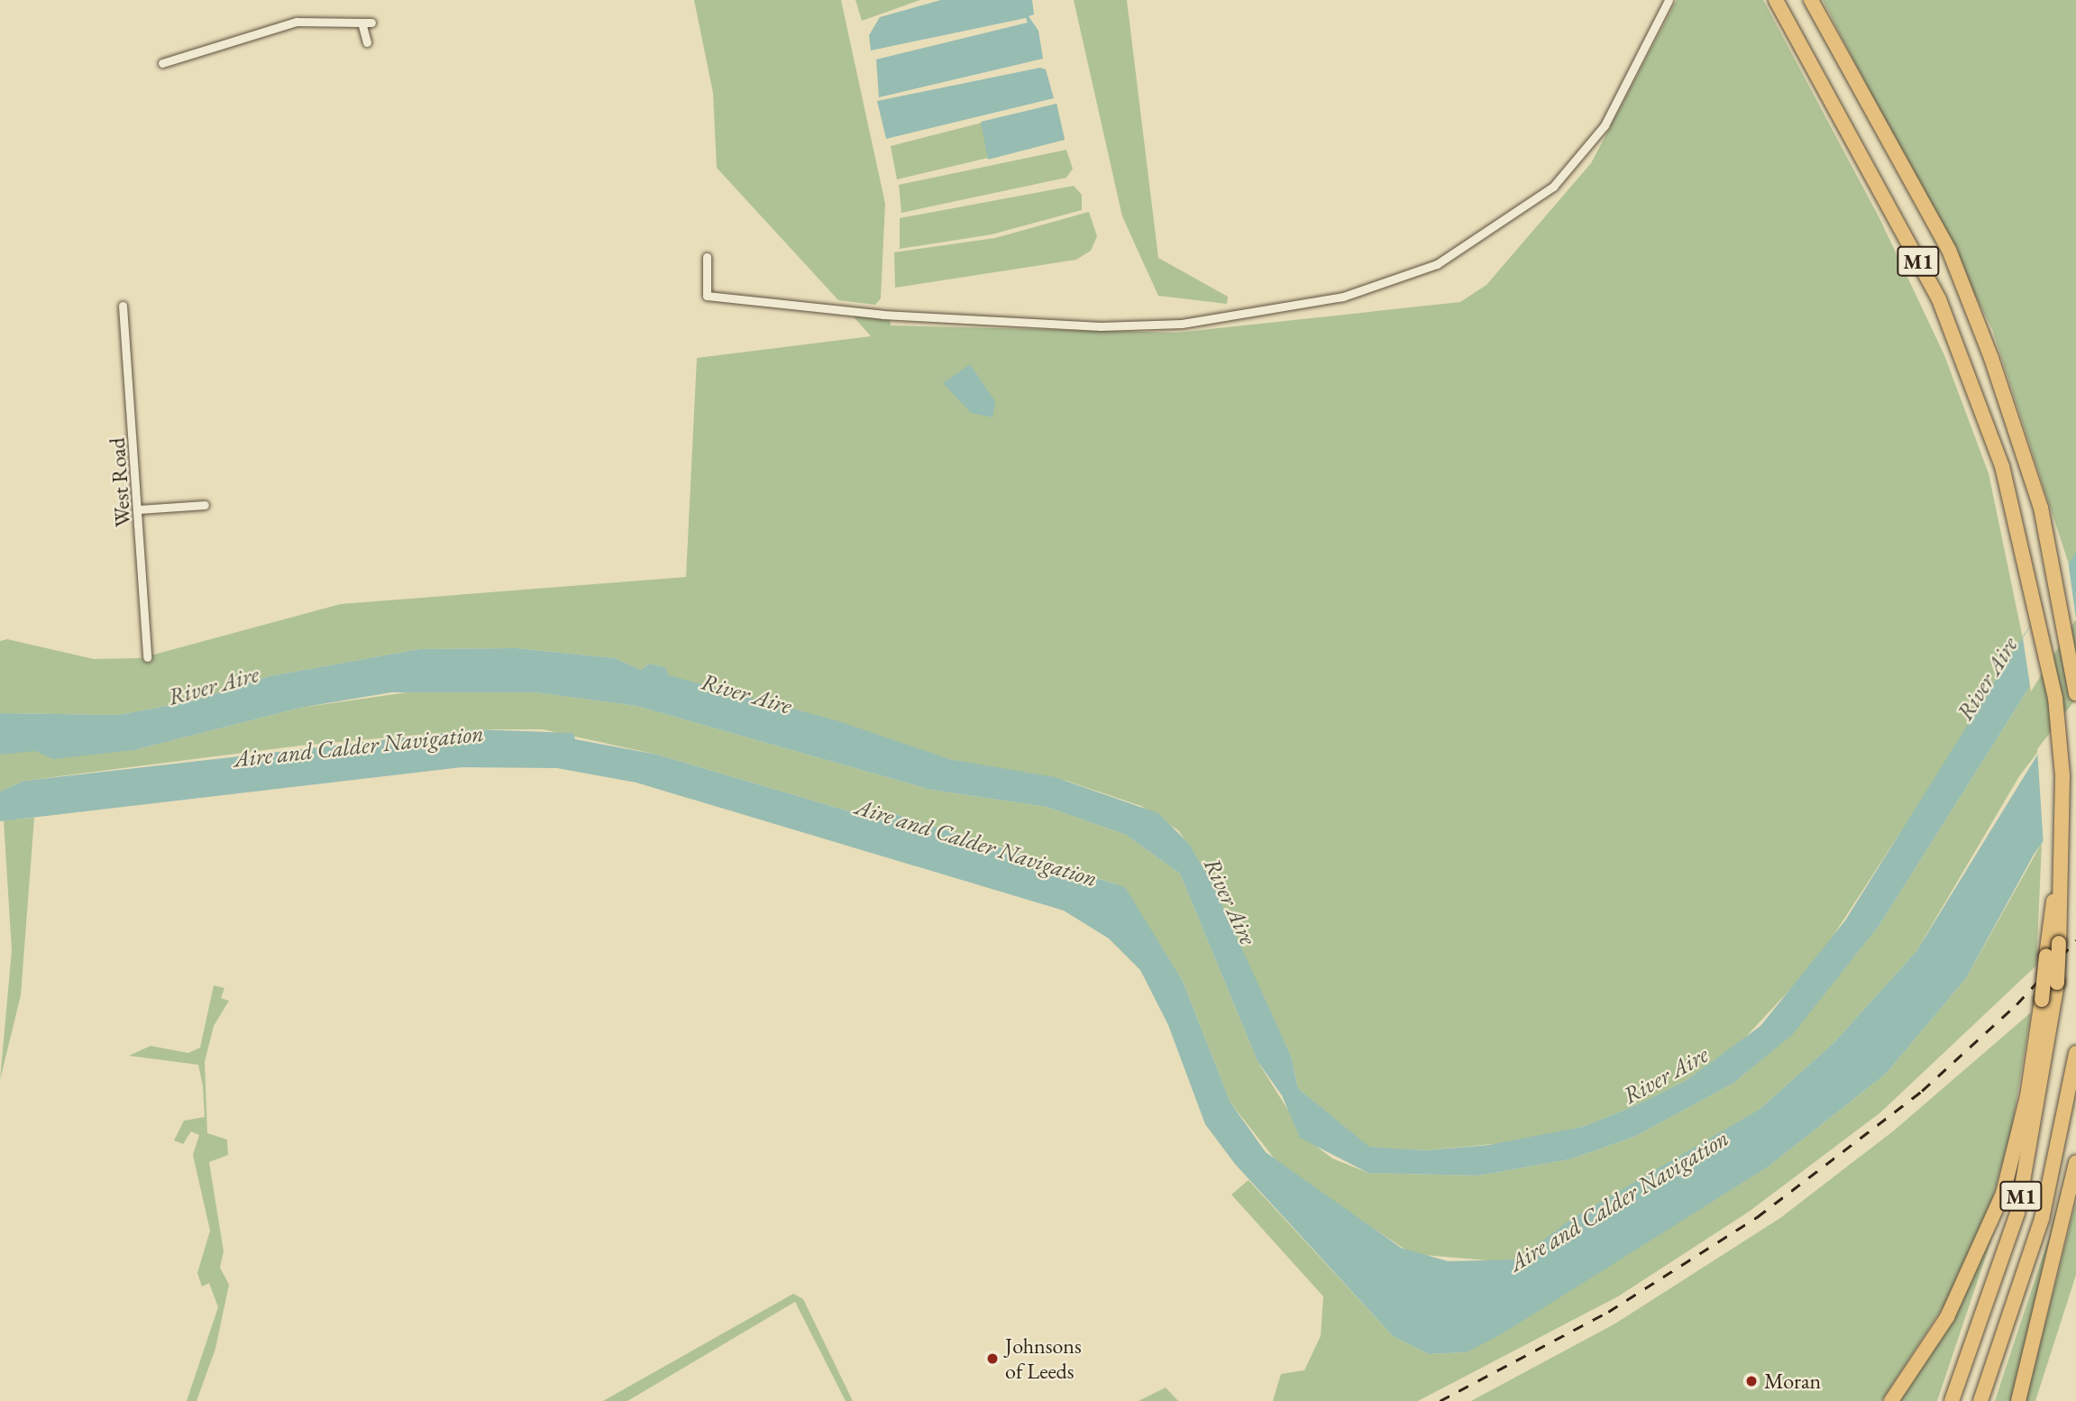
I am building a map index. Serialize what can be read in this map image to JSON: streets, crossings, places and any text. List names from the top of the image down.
{
  "streets": {
    "highway": ["M1"],
    "street": ["West Road"]
  },
  "water": ["River Aire", "Aire and Calder Navigation"],
  "places": ["Johnsons of Leeds", "Moran"]
}
